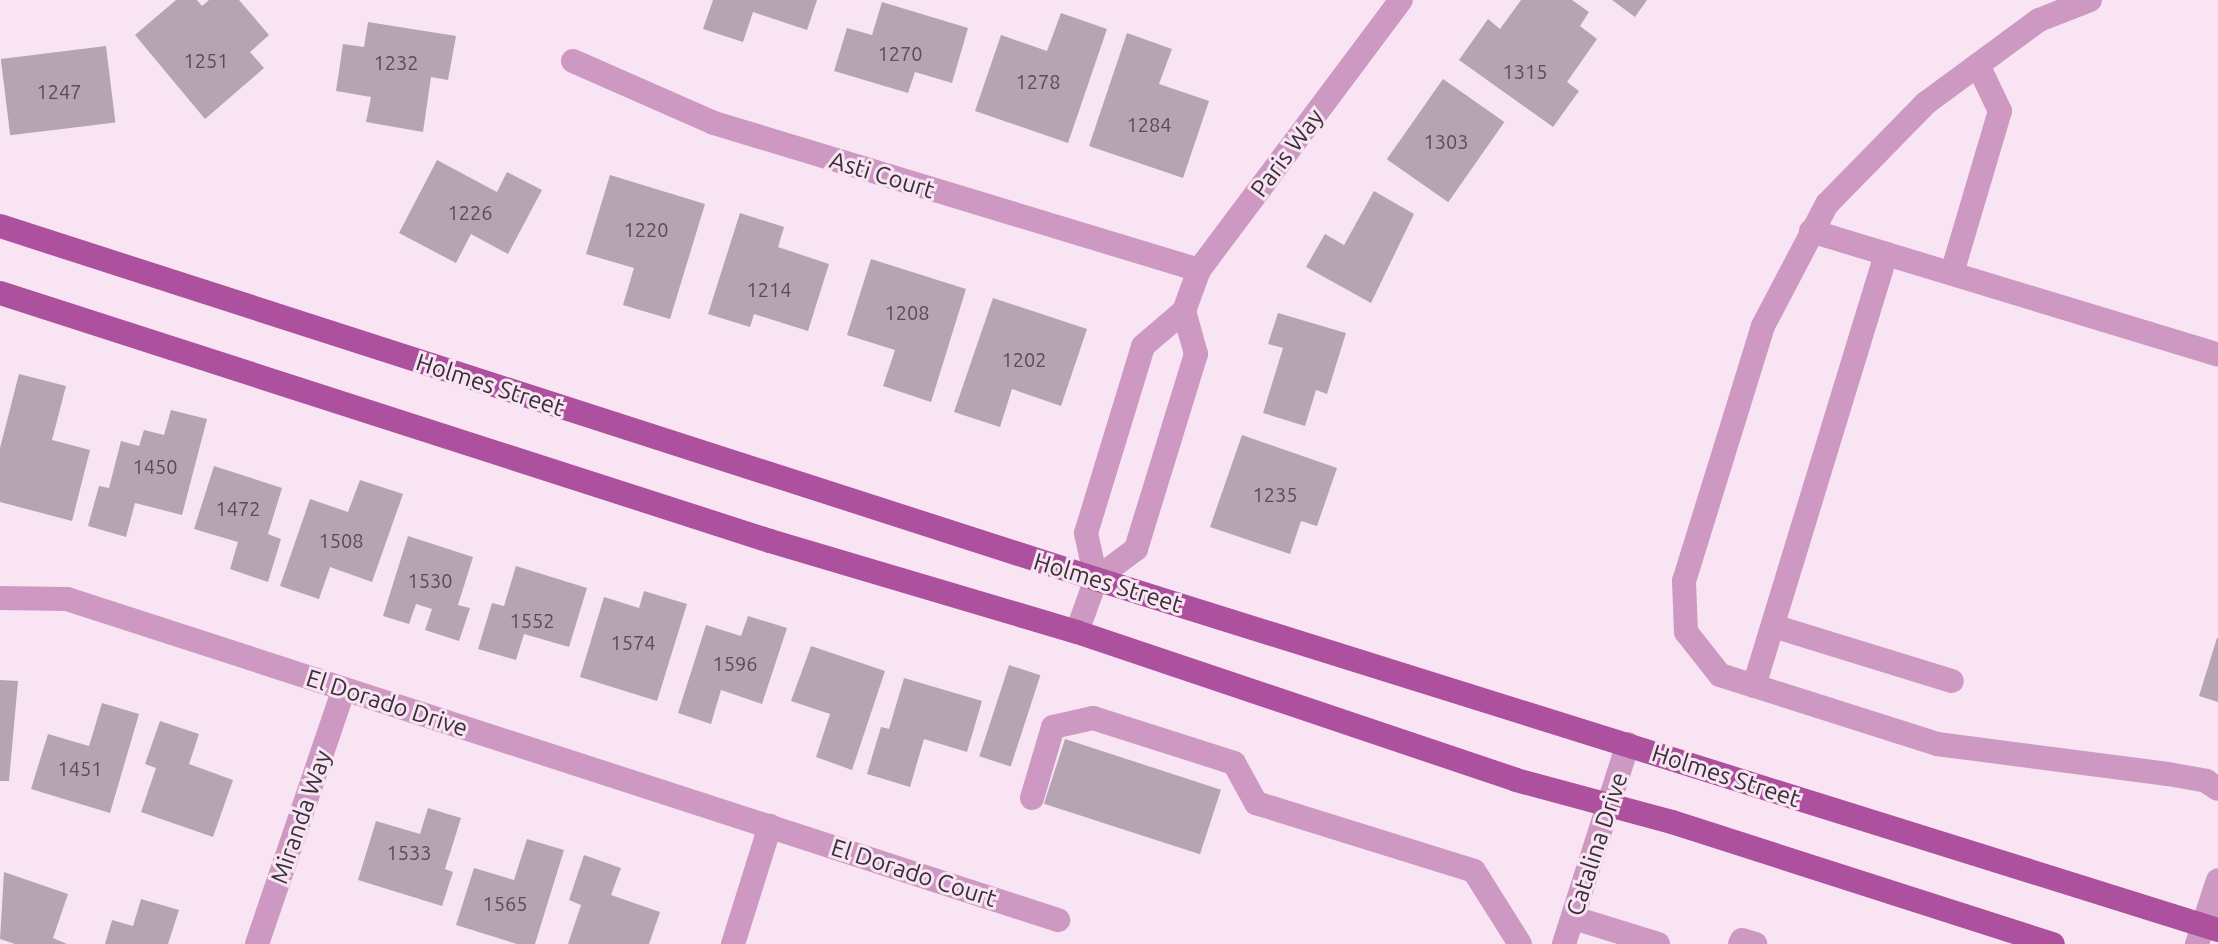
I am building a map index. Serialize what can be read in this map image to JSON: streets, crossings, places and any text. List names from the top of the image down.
{
  "streets": {
    "main road": ["Holmes Street"],
    "street": [
      "Paris Way",
      "Asti Court",
      "El Dorado Drive",
      "Miranda Way",
      "Catalina Drive",
      "El Dorado Court"
    ]
  },
  "crossings": [
    ["Paris Way", "Asti Court"],
    ["Paris Way", "Holmes Street"],
    ["Holmes Street", "Catalina Drive"],
    ["El Dorado Drive", "Miranda Way"],
    ["El Dorado Drive", "El Dorado Court"]
  ],
  "house_numbers": [
    "1270",
    "1251",
    "1232",
    "1315",
    "1278",
    "1247",
    "1284",
    "1303",
    "1226",
    "1220",
    "1214",
    "1208",
    "1202",
    "1450",
    "1235",
    "1472",
    "1508",
    "1530",
    "1552",
    "1574",
    "1596",
    "1451",
    "1533",
    "1565"
  ]
}
